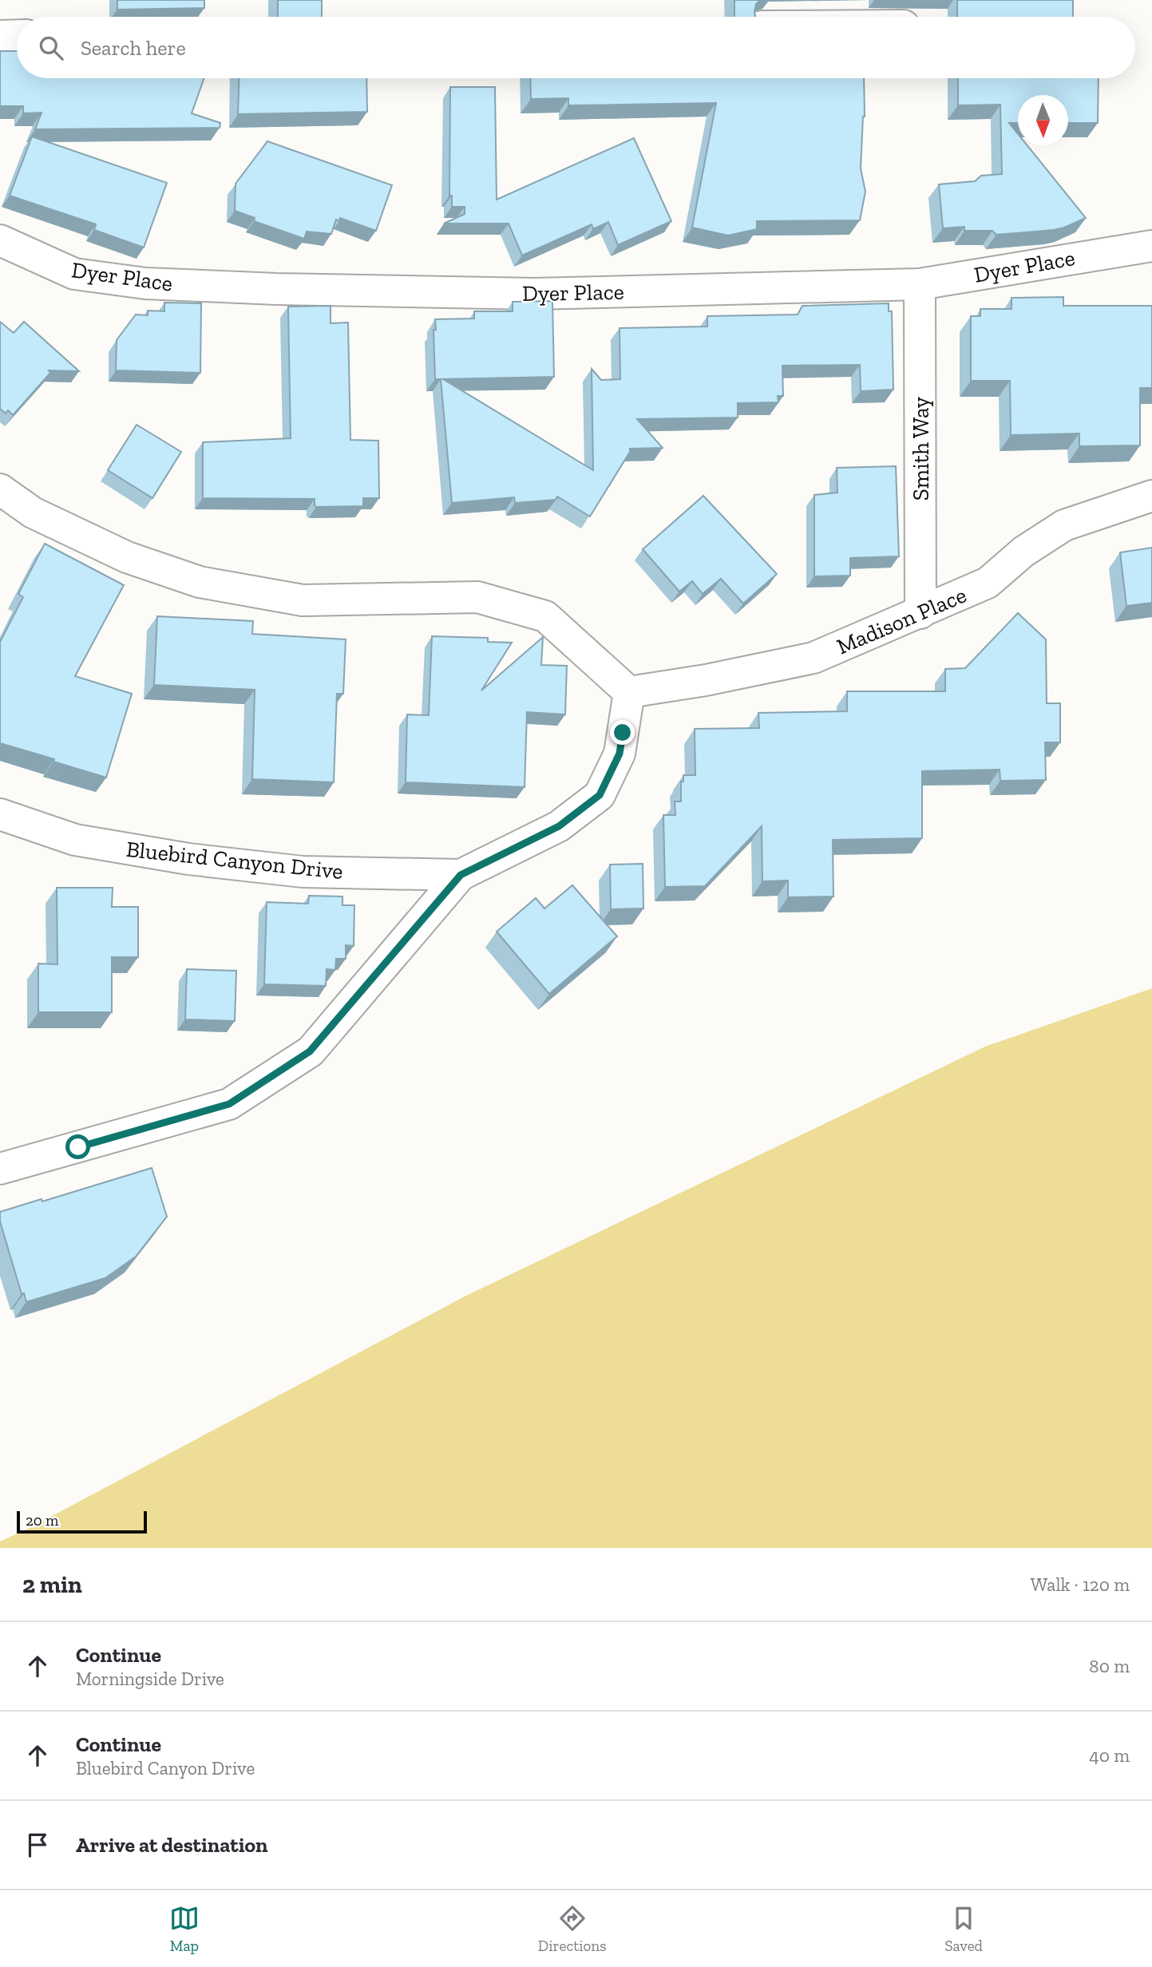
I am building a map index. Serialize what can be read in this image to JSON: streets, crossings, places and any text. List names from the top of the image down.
{
  "streets": {
    "street": [
      "Dyer Place",
      "Smith Way",
      "Madison Place",
      "Bluebird Canyon Drive"
    ]
  },
  "crossings": [
    ["Dyer Place", "Smith Way"],
    ["Smith Way", "Madison Place"],
    ["Madison Place", "Bluebird Canyon Drive"]
  ],
  "scale_bar": "20 m",
  "north": "bottom",
  "page": {
    "search": "Search here",
    "scale": "20 m",
    "heading": ["2 min", "Walk · 120 m"],
    "list": [
      ["Continue", "Morningside Drive", "80 m"],
      ["Continue", "Bluebird Canyon Drive", "40 m"],
      "Arrive at destination"
    ],
    "nav": ["Map", "Directions", "Saved"]
  }
}
